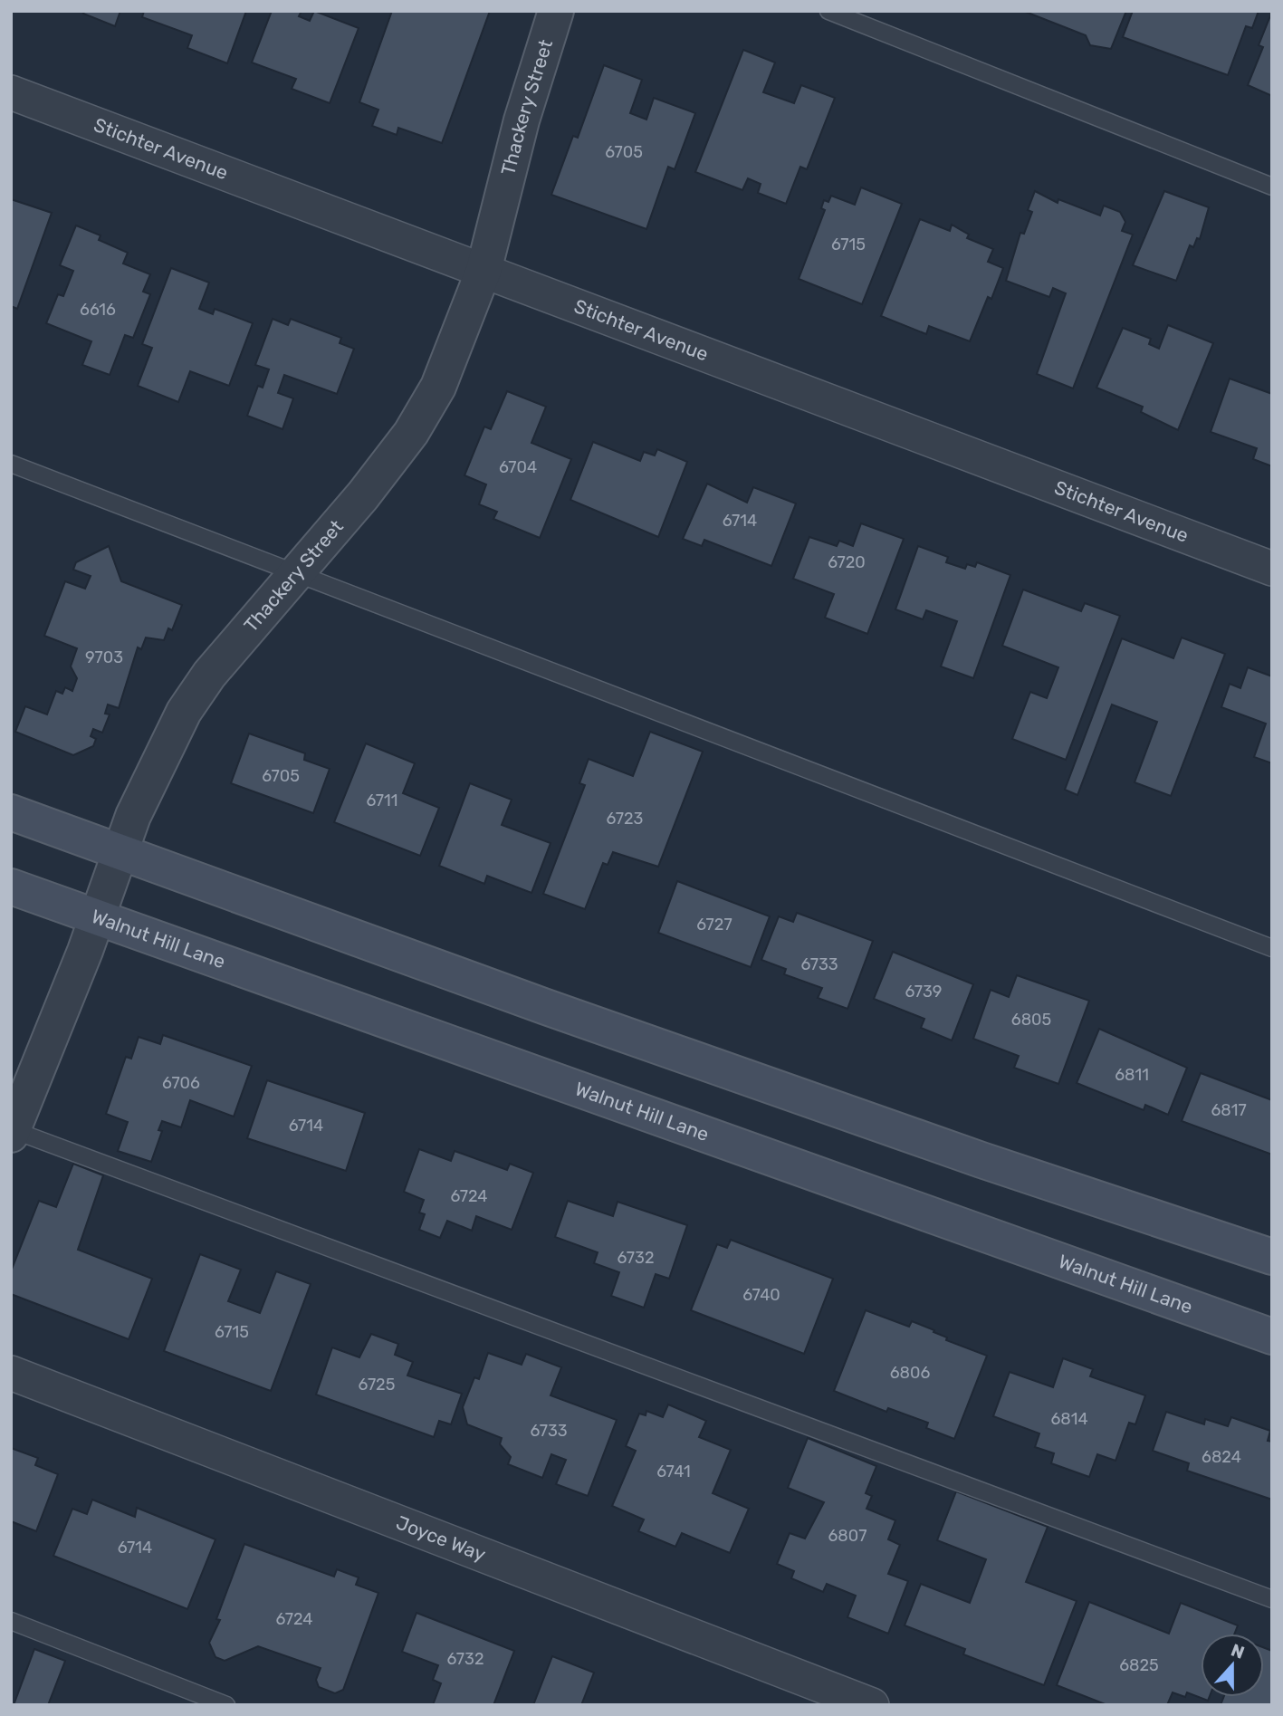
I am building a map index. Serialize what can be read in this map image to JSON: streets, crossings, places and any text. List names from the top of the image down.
{
  "streets": {
    "main road": ["Walnut Hill Lane"],
    "street": ["Thackery Street", "Stichter Avenue", "Joyce Way"]
  },
  "crossings": [
    ["Thackery Street", "Stichter Avenue"],
    ["Thackery Street", "Walnut Hill Lane"]
  ],
  "house_numbers": [
    "6705",
    "6715",
    "6616",
    "6704",
    "6714",
    "6720",
    "9703",
    "6705",
    "6711",
    "6723",
    "6727",
    "6733",
    "6739",
    "6805",
    "6811",
    "6706",
    "6817",
    "6714",
    "6724",
    "6732",
    "6740",
    "6715",
    "6806",
    "6725",
    "6814",
    "6733",
    "6824",
    "6741",
    "6807",
    "6714",
    "6724",
    "6732",
    "6825"
  ],
  "north": "top"
}
